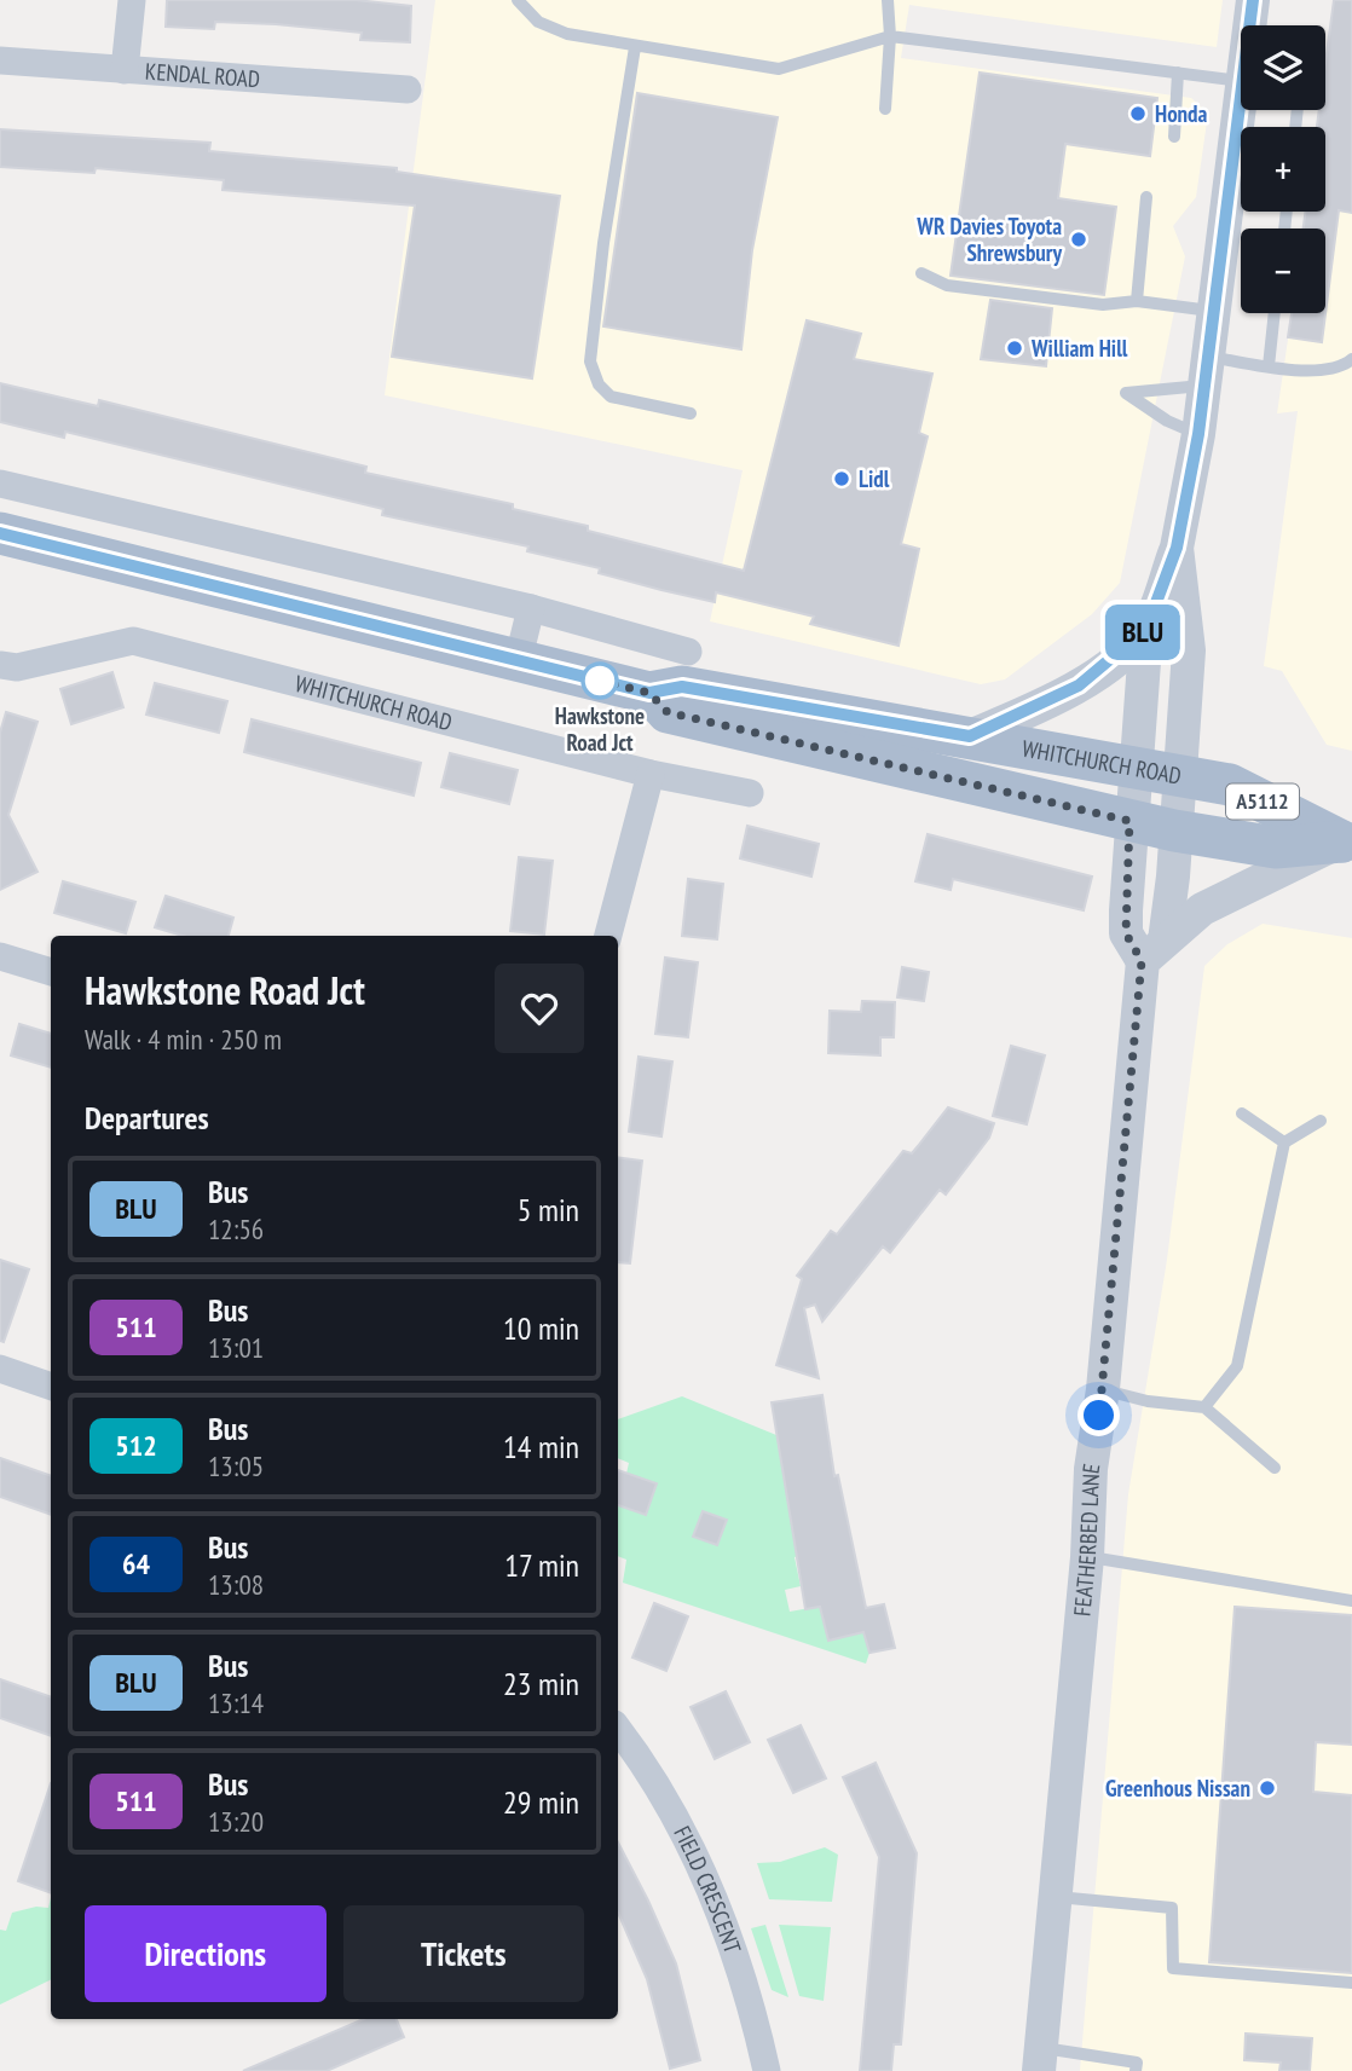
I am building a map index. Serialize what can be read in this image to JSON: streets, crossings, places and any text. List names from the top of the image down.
{
  "streets": {
    "main road": ["WHITCHURCH ROAD", "A5112"],
    "street": ["KENDAL ROAD", "FEATHERBED LANE", "FIELD CRESCENT"]
  },
  "crossings": [
    ["WHITCHURCH ROAD", "A5112"],
    ["WHITCHURCH ROAD", "FEATHERBED LANE"],
    ["A5112", "FEATHERBED LANE"]
  ],
  "places": [
    "Honda",
    "WR Davies Toyota Shrewsbury",
    "William Hill",
    "Lidl",
    "Hawkstone Road Jct",
    "Greenhous Nissan"
  ],
  "lines": ["bus line BLU"],
  "page": {
    "on_map": "BLU",
    "map_buttons": ["+", "−"],
    "heading": [
      ["Hawkstone Road Jct", "Walk · 4 min · 250 m"],
      "Departures"
    ],
    "list": [
      {
        "mark": "BLU",
        "name": "Bus",
        "note": "12:56",
        "value": "5 min"
      },
      {
        "mark": "511",
        "name": "Bus",
        "note": "13:01",
        "value": "10 min"
      },
      {
        "mark": "512",
        "name": "Bus",
        "note": "13:05",
        "value": "14 min"
      },
      {
        "mark": "64",
        "name": "Bus",
        "note": "13:08",
        "value": "17 min"
      },
      {
        "mark": "BLU",
        "name": "Bus",
        "note": "13:14",
        "value": "23 min"
      },
      {
        "mark": "511",
        "name": "Bus",
        "note": "13:20",
        "value": "29 min"
      }
    ],
    "buttons": ["Directions", "Tickets"]
  }
}
